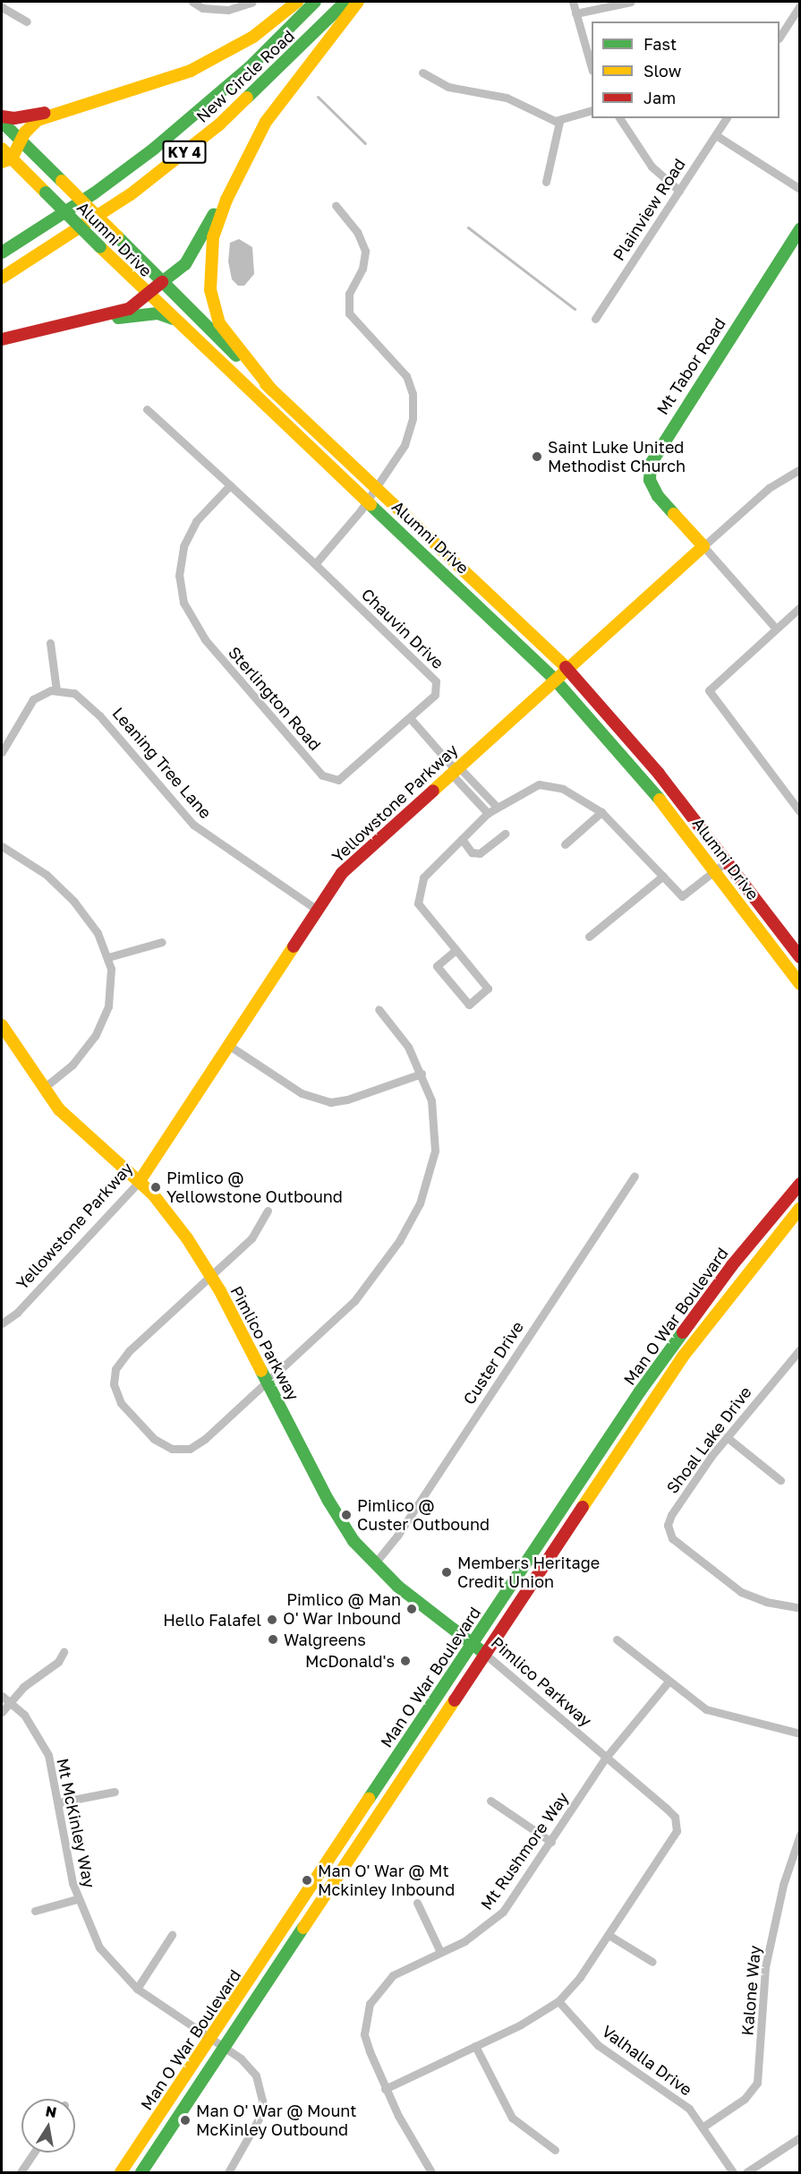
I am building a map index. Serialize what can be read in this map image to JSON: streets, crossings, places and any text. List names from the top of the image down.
{
  "streets": {
    "main road": [
      "New Circle Road",
      "KY 4",
      "Alumni Drive",
      "Mt Tabor Road",
      "Yellowstone Parkway",
      "Man O War Boulevard",
      "Pimlico Parkway"
    ],
    "street": [
      "Plainview Road",
      "Chauvin Drive",
      "Sterlington Road",
      "Leaning Tree Lane",
      "Custer Drive",
      "Shoal Lake Drive",
      "Mt McKinley Way",
      "Mt Rushmore Way",
      "Kalone Way",
      "Valhalla Drive"
    ]
  },
  "crossings": [
    ["Alumni Drive", "Yellowstone Parkway"],
    ["Mt Tabor Road", "Yellowstone Parkway"],
    ["Chauvin Drive", "Sterlington Road"],
    ["Leaning Tree Lane", "Yellowstone Parkway"],
    ["Yellowstone Parkway", "Pimlico Parkway"],
    ["Man O War Boulevard", "Pimlico Parkway"],
    ["Man O War Boulevard", "Mt McKinley Way"],
    ["Pimlico Parkway", "Custer Drive"],
    ["Pimlico Parkway", "Mt Rushmore Way"],
    ["Pimlico Parkway", "Valhalla Drive"],
    ["Kalone Way", "Valhalla Drive"]
  ],
  "places": [
    "Saint Luke United Methodist Church",
    "Pimlico @ Yellowstone Outbound",
    "Pimlico @ Custer Outbound",
    "Members Heritage Credit Union",
    "Pimlico @ Man O' War Inbound",
    "Hello Falafel",
    "Walgreens",
    "McDonald's",
    "Man O' War @ Mt Mckinley Inbound",
    "Man O' War @ Mount McKinley Outbound"
  ],
  "legend": ["Fast", "Slow", "Jam"],
  "north": "top"
}
